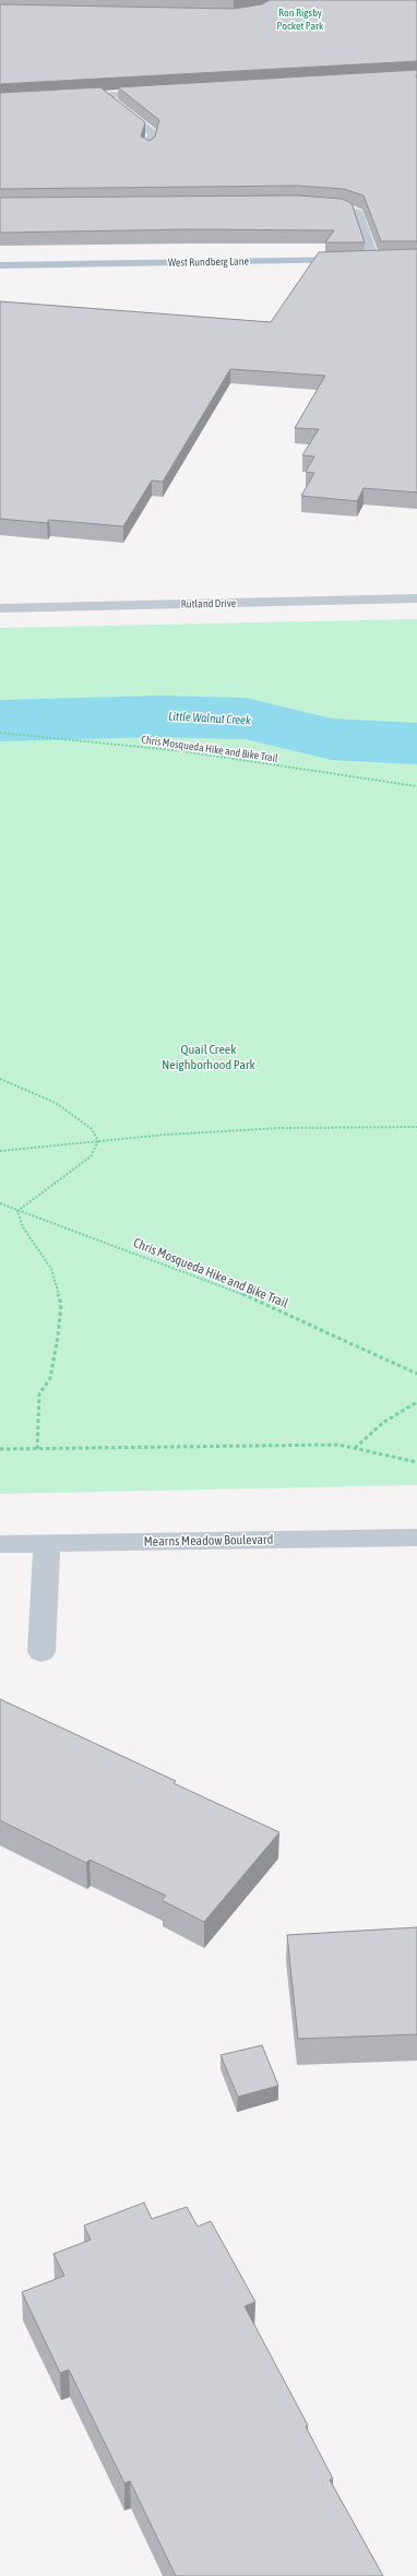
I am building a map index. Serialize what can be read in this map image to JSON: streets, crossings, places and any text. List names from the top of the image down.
{
  "streets": {
    "main road": ["West Rundberg Lane"],
    "street": ["Rutland Drive", "Mearns Meadow Boulevard"],
    "path": ["Chris Mosqueda Hike and Bike Trail"]
  },
  "water": ["Little Walnut Creek"],
  "parks": ["Ron Rigsby Pocket Park", "Quail Creek Neighborhood Park"]
}
